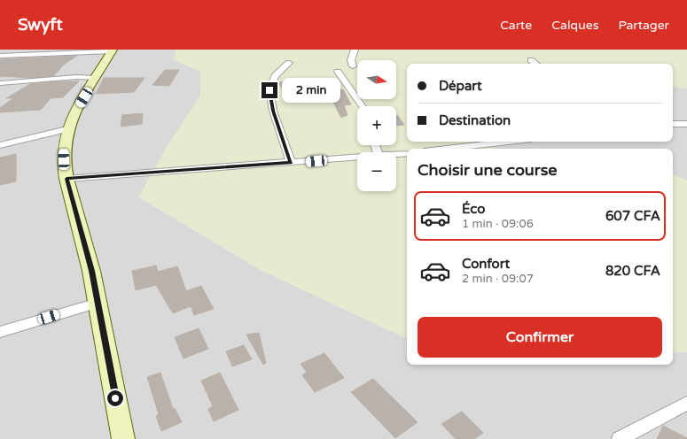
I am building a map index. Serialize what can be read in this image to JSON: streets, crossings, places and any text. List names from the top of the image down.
{
  "north": "right",
  "page": {
    "header": "Swyft",
    "nav": ["Carte", "Calques", "Partager"],
    "map_buttons": ["+", "−"],
    "banner": ["Départ", "Destination"],
    "bubble": "2 min",
    "heading": "Choisir une course",
    "list": [
      {
        "name": "Éco",
        "note": "1 min · 09:06",
        "value": "607 CFA"
      },
      {
        "name": "Confort",
        "note": "2 min · 09:07",
        "value": "820 CFA"
      }
    ],
    "buttons": "Confirmer"
  }
}
